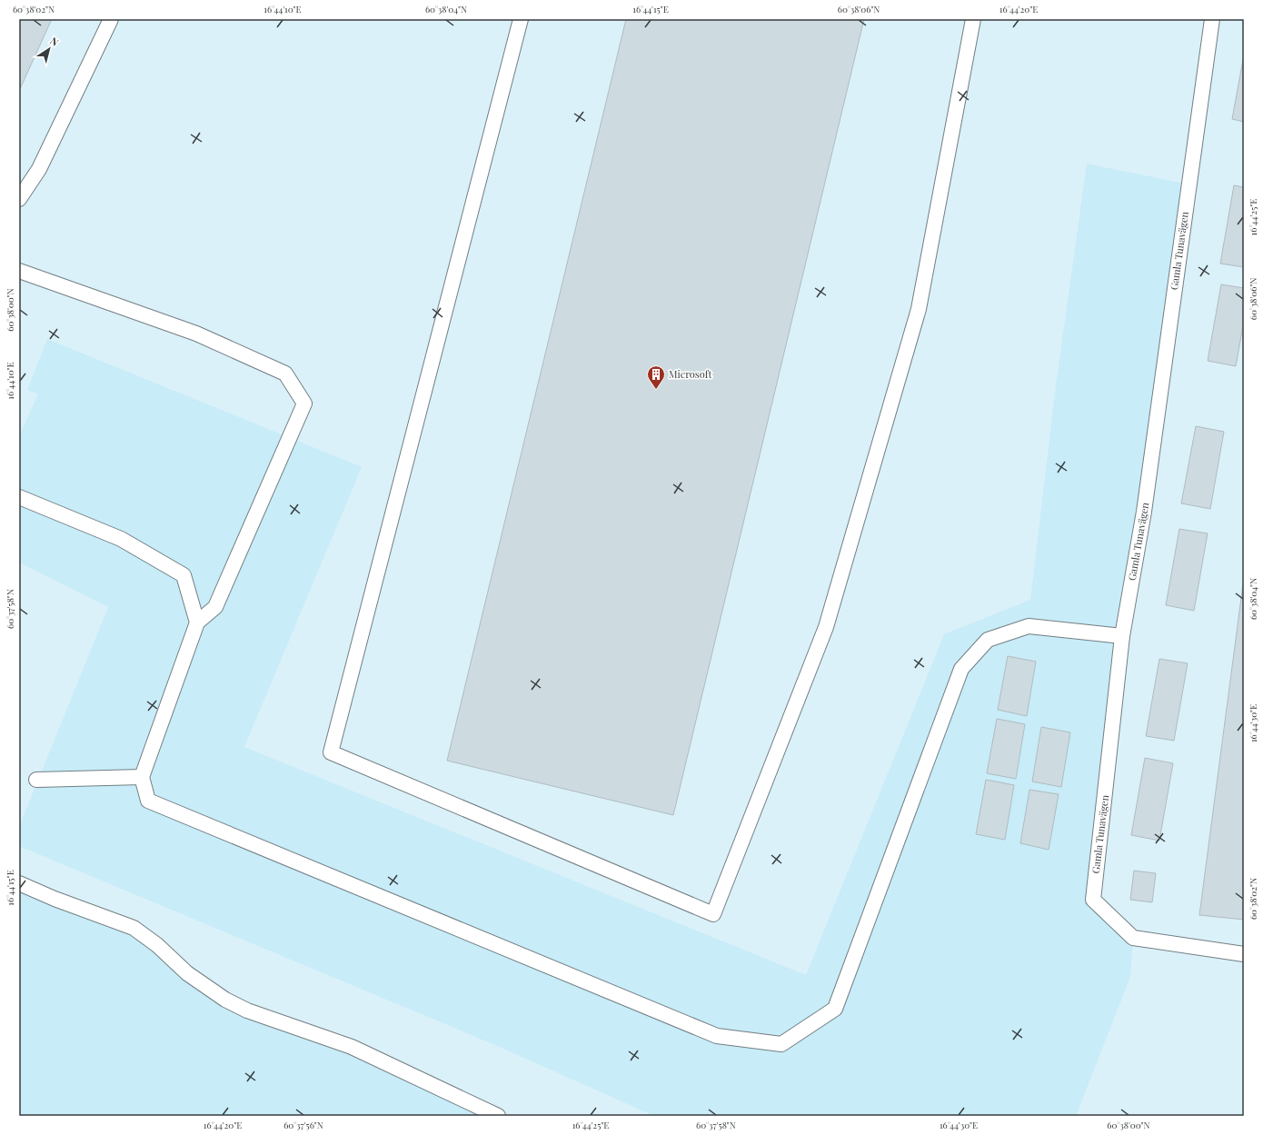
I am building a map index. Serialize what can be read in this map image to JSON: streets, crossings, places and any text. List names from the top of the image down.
{
  "streets": {
    "lane": ["Gamla Tunavägen"]
  },
  "places": {
    "building": ["Microsoft"]
  },
  "north": "top right",
  "coordinates": [
    "60°38'02\"N",
    "16°44'10\"E",
    "60°38'04\"N",
    "16°44'15\"E",
    "60°38'06\"N",
    "16°44'20\"E",
    "16°44'25\"E",
    "60°38'00\"N",
    "60°37'58\"N",
    "16°44'30\"E",
    "60°37'56\"N"
  ]
}
